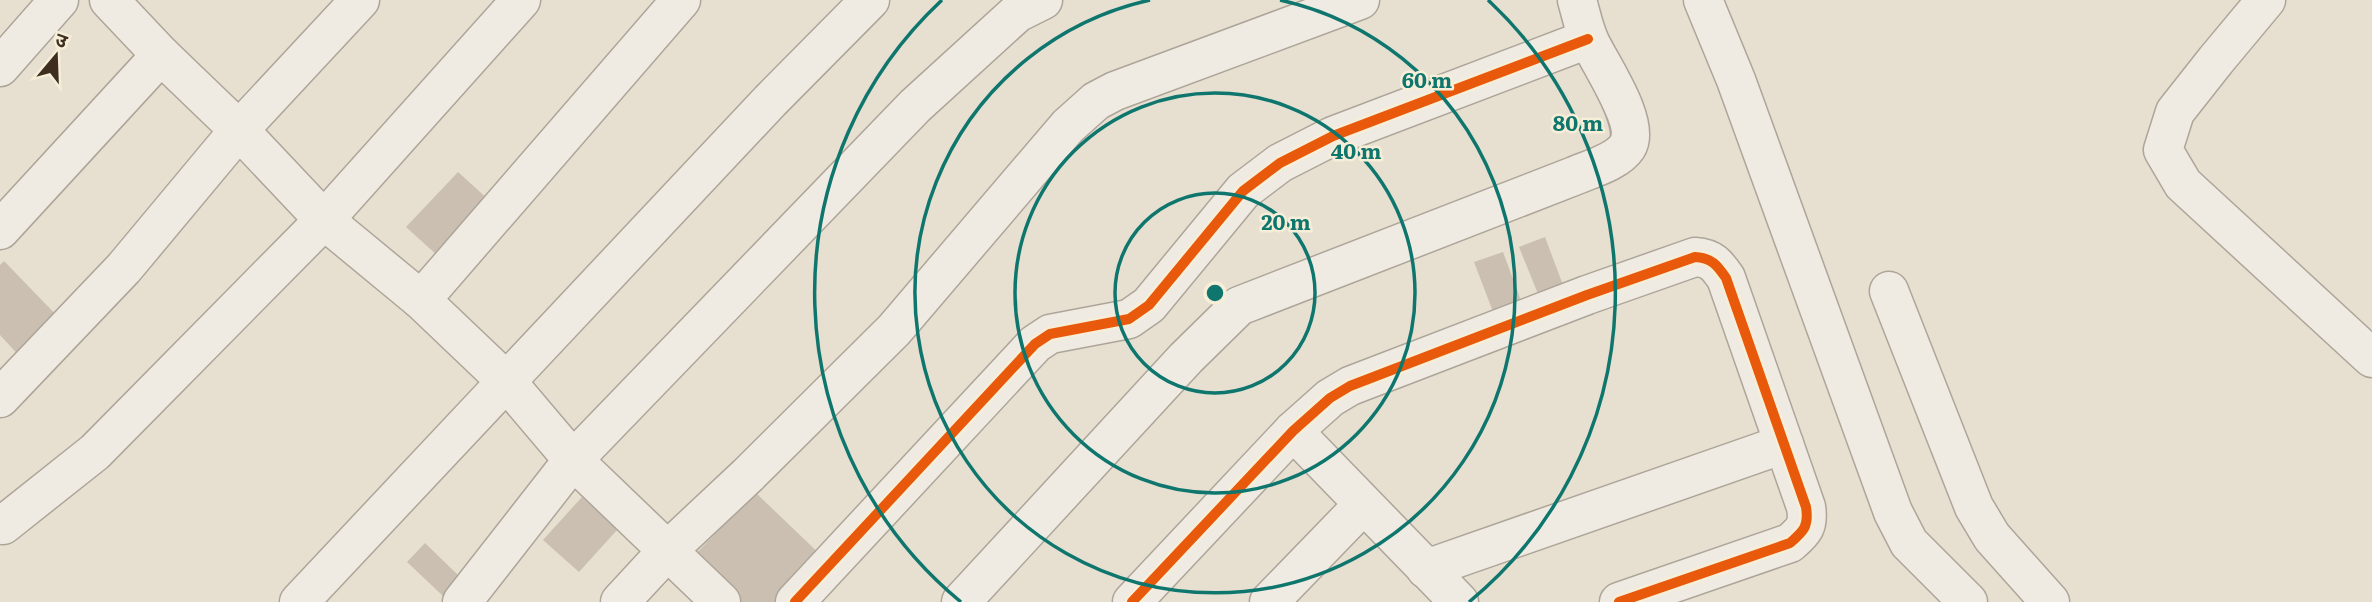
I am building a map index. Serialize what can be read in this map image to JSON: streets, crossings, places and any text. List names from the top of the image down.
{
  "north": "top",
  "rings": [
    "60 m",
    "80 m",
    "40 m",
    "20 m"
  ]
}
